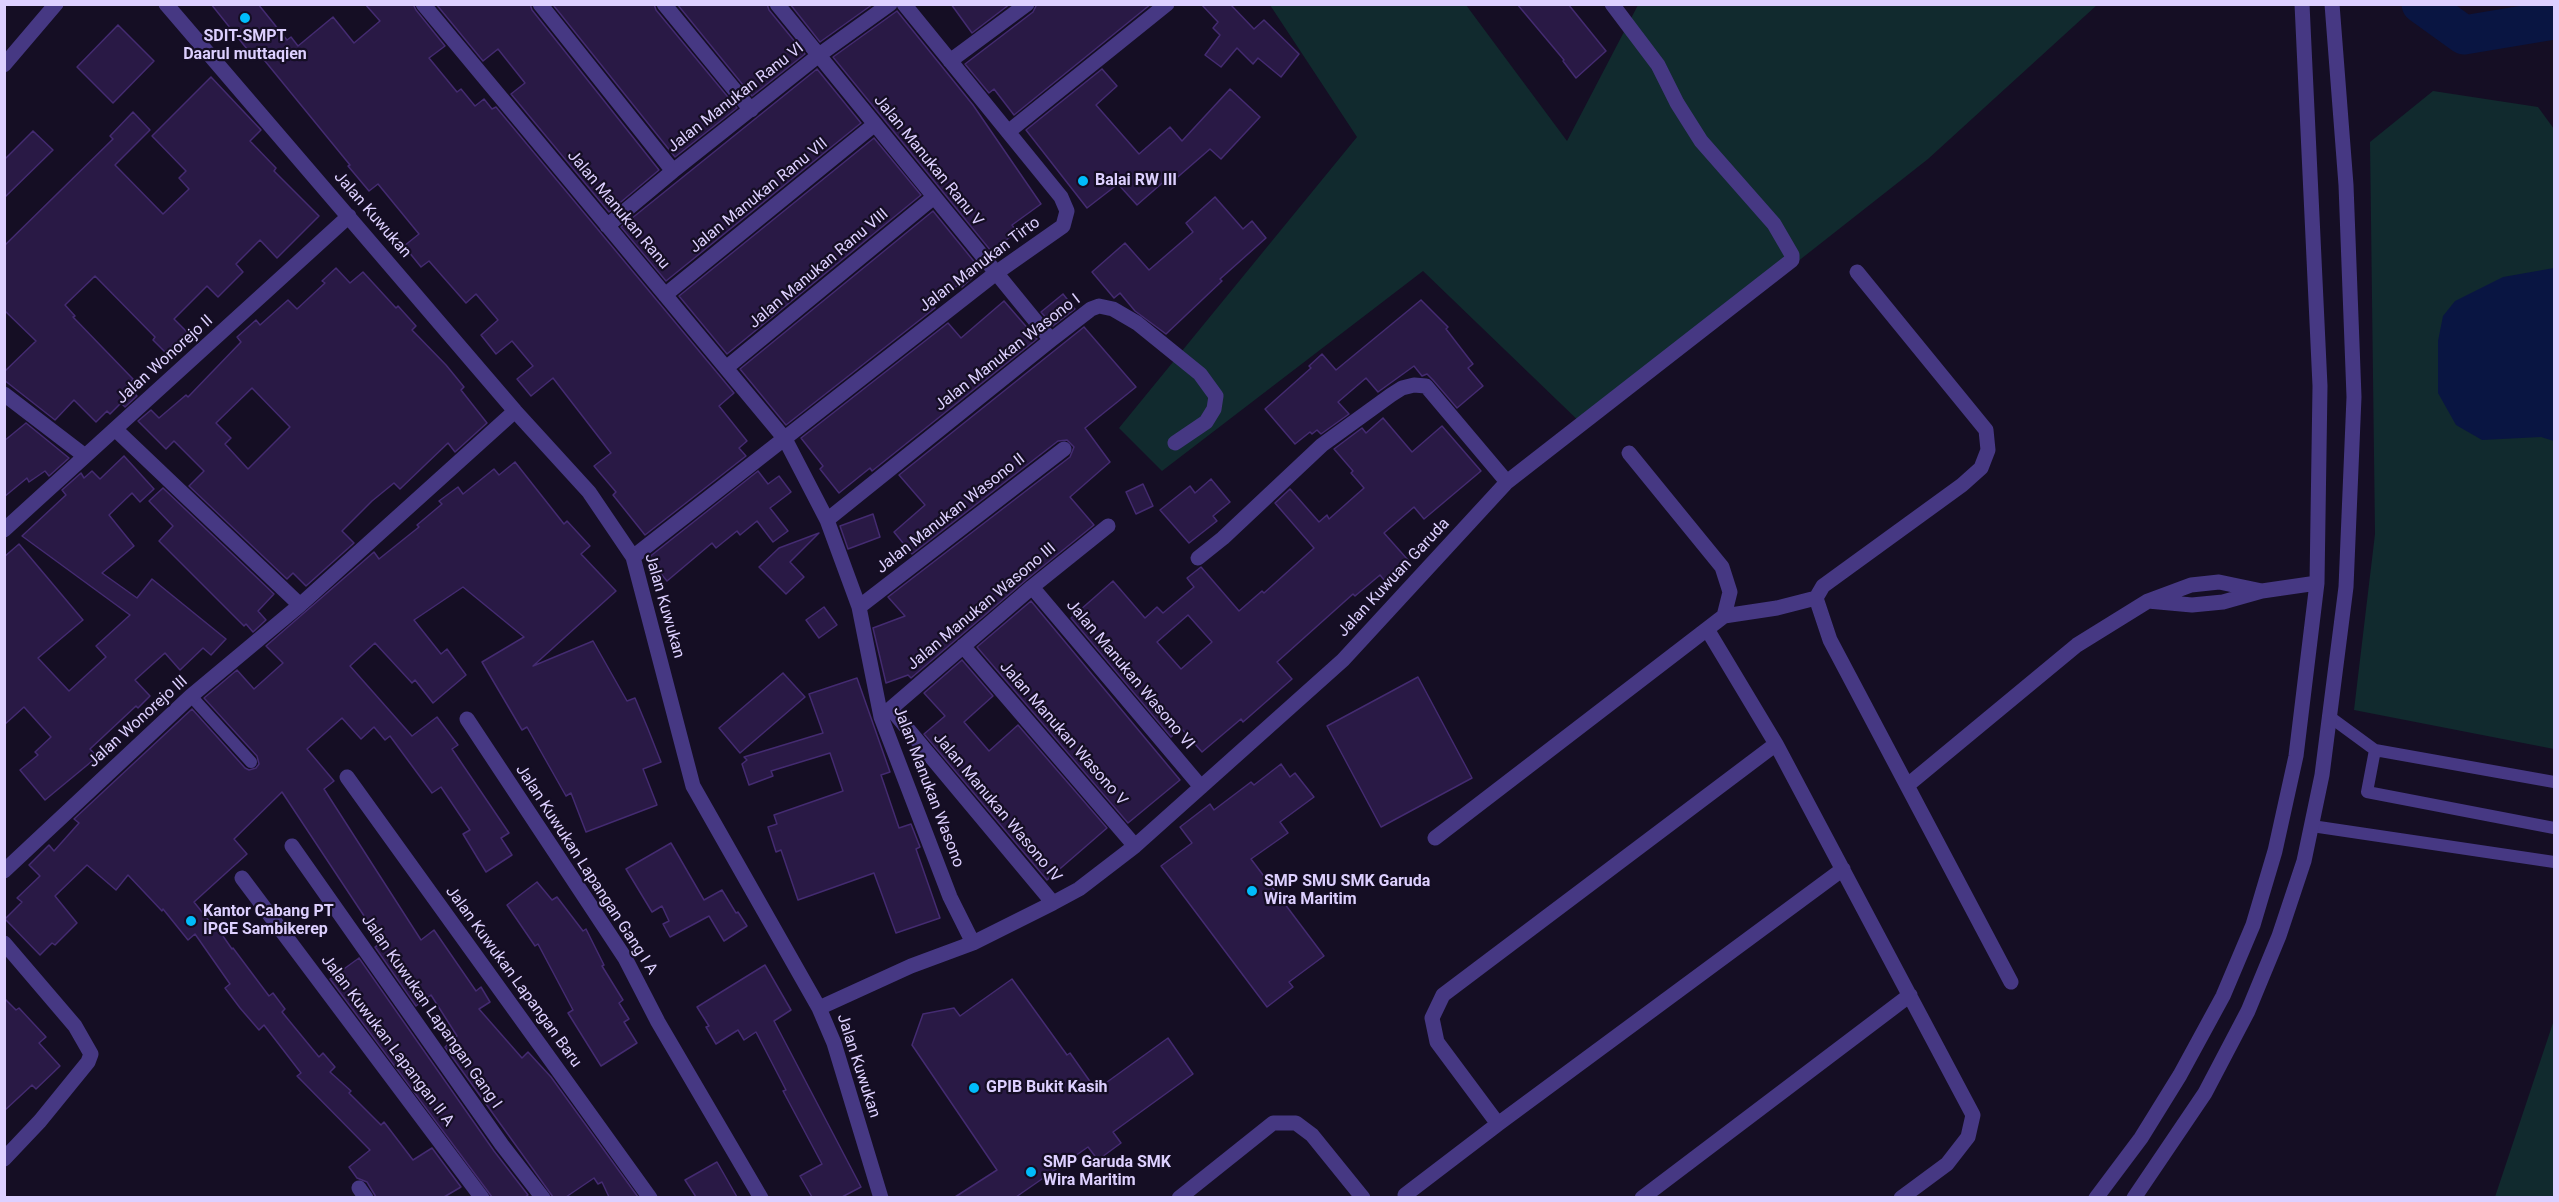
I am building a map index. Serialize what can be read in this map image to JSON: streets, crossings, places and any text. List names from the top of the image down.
{
  "streets": {
    "street": [
      "Jalan Manukan Ranu VI",
      "Jalan Manukan Ranu V",
      "Jalan Manukan Ranu VII",
      "Jalan Manukan Ranu",
      "Jalan Kuwukan",
      "Jalan Manukan Tirto",
      "Jalan Manukan Ranu VIII",
      "Jalan Manukan Wasono I",
      "Jalan Wonorejo II",
      "Jalan Manukan Wasono II",
      "Jalan Kuwuan Garuda",
      "Jalan Manukan Wasono III",
      "Jalan Manukan Wasono VI",
      "Jalan Wonorejo III",
      "Jalan Manukan Wasono V",
      "Jalan Manukan Wasono",
      "Jalan Manukan Wasono IV",
      "Jalan Kuwukan Lapangan Gang I A",
      "Jalan Kuwukan Lapangan Baru",
      "Jalan Kuwukan Lapangan Gang I",
      "Jalan Kuwukan Lapangan II A"
    ]
  },
  "crossings": [
    ["Jalan Manukan Ranu VI", "Jalan Manukan Ranu V"],
    ["Jalan Manukan Ranu VI", "Jalan Manukan Ranu"],
    ["Jalan Manukan Ranu V", "Jalan Manukan Ranu VII"],
    ["Jalan Manukan Ranu V", "Jalan Manukan Tirto"],
    ["Jalan Manukan Ranu V", "Jalan Manukan Ranu VIII"],
    ["Jalan Manukan Ranu V", "Jalan Manukan Wasono I"],
    ["Jalan Manukan Ranu VII", "Jalan Manukan Ranu"],
    ["Jalan Manukan Ranu", "Jalan Manukan Tirto"],
    ["Jalan Manukan Ranu", "Jalan Manukan Ranu VIII"],
    ["Jalan Manukan Ranu", "Jalan Manukan Wasono"],
    ["Jalan Kuwukan", "Jalan Manukan Tirto"],
    ["Jalan Kuwukan", "Jalan Wonorejo II"],
    ["Jalan Kuwukan", "Jalan Kuwuan Garuda"],
    ["Jalan Kuwukan", "Jalan Wonorejo III"],
    ["Jalan Manukan Tirto", "Jalan Manukan Wasono"],
    ["Jalan Manukan Wasono I", "Jalan Manukan Wasono"],
    ["Jalan Manukan Wasono II", "Jalan Manukan Wasono"],
    ["Jalan Kuwuan Garuda", "Jalan Manukan Wasono VI"],
    ["Jalan Kuwuan Garuda", "Jalan Manukan Wasono V"],
    ["Jalan Kuwuan Garuda", "Jalan Manukan Wasono"],
    ["Jalan Kuwuan Garuda", "Jalan Manukan Wasono IV"],
    ["Jalan Manukan Wasono III", "Jalan Manukan Wasono VI"],
    ["Jalan Manukan Wasono III", "Jalan Manukan Wasono V"],
    ["Jalan Manukan Wasono III", "Jalan Manukan Wasono"],
    ["Jalan Manukan Wasono III", "Jalan Manukan Wasono IV"],
    ["Jalan Manukan Wasono", "Jalan Manukan Wasono IV"]
  ],
  "places": [
    "SDIT-SMPT Daarul muttaqien",
    "Balai RW III",
    "SMP SMU SMK Garuda Wira Maritim",
    "Kantor Cabang PT IPGE Sambikerep",
    "GPIB Bukit Kasih",
    "SMP Garuda SMK Wira Maritim"
  ]
}
